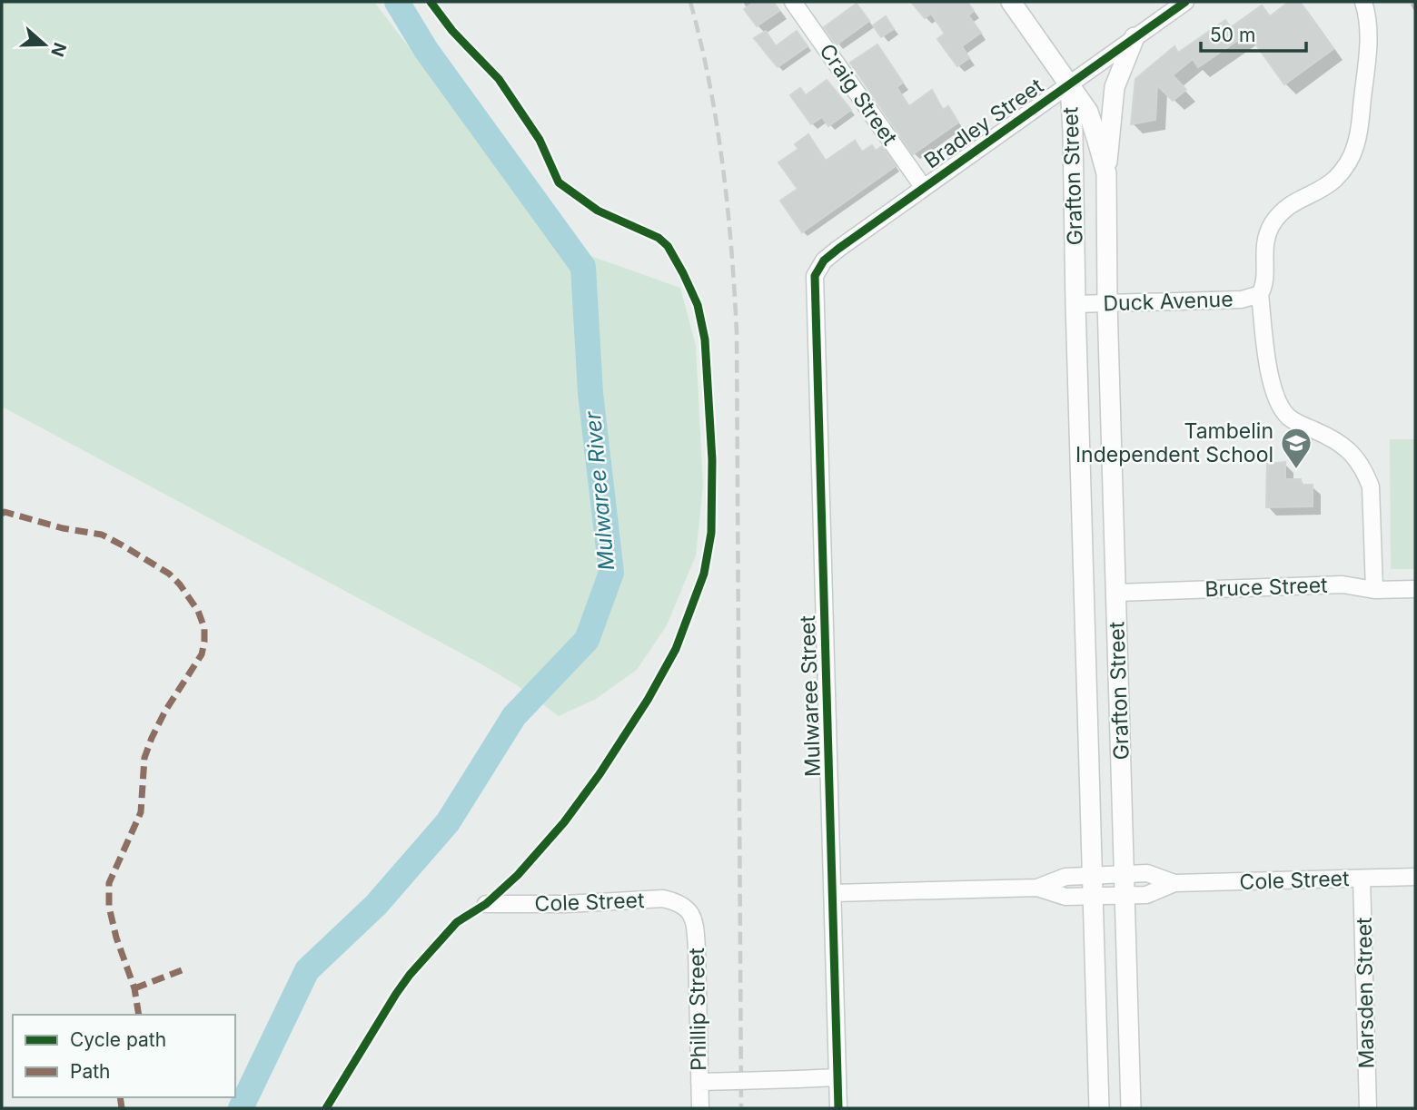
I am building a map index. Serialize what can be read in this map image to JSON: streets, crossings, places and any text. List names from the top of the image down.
{
  "streets": {
    "street": [
      "Craig Street",
      "Bradley Street",
      "Grafton Street",
      "Duck Avenue",
      "Bruce Street",
      "Mulwaree Street",
      "Cole Street",
      "Marsden Street",
      "Phillip Street"
    ]
  },
  "crossings": [
    ["Craig Street", "Bradley Street"],
    ["Bradley Street", "Grafton Street"],
    ["Bradley Street", "Mulwaree Street"],
    ["Grafton Street", "Duck Avenue"],
    ["Grafton Street", "Bruce Street"],
    ["Grafton Street", "Cole Street"],
    ["Mulwaree Street", "Cole Street"],
    ["Cole Street", "Marsden Street"],
    ["Cole Street", "Phillip Street"]
  ],
  "water": ["Mulwaree River"],
  "places": {
    "school or university": ["Tambelin Independent School"]
  },
  "legend": ["Cycle path", "Path"],
  "scale_bar": "50 m",
  "north": "right"
}
